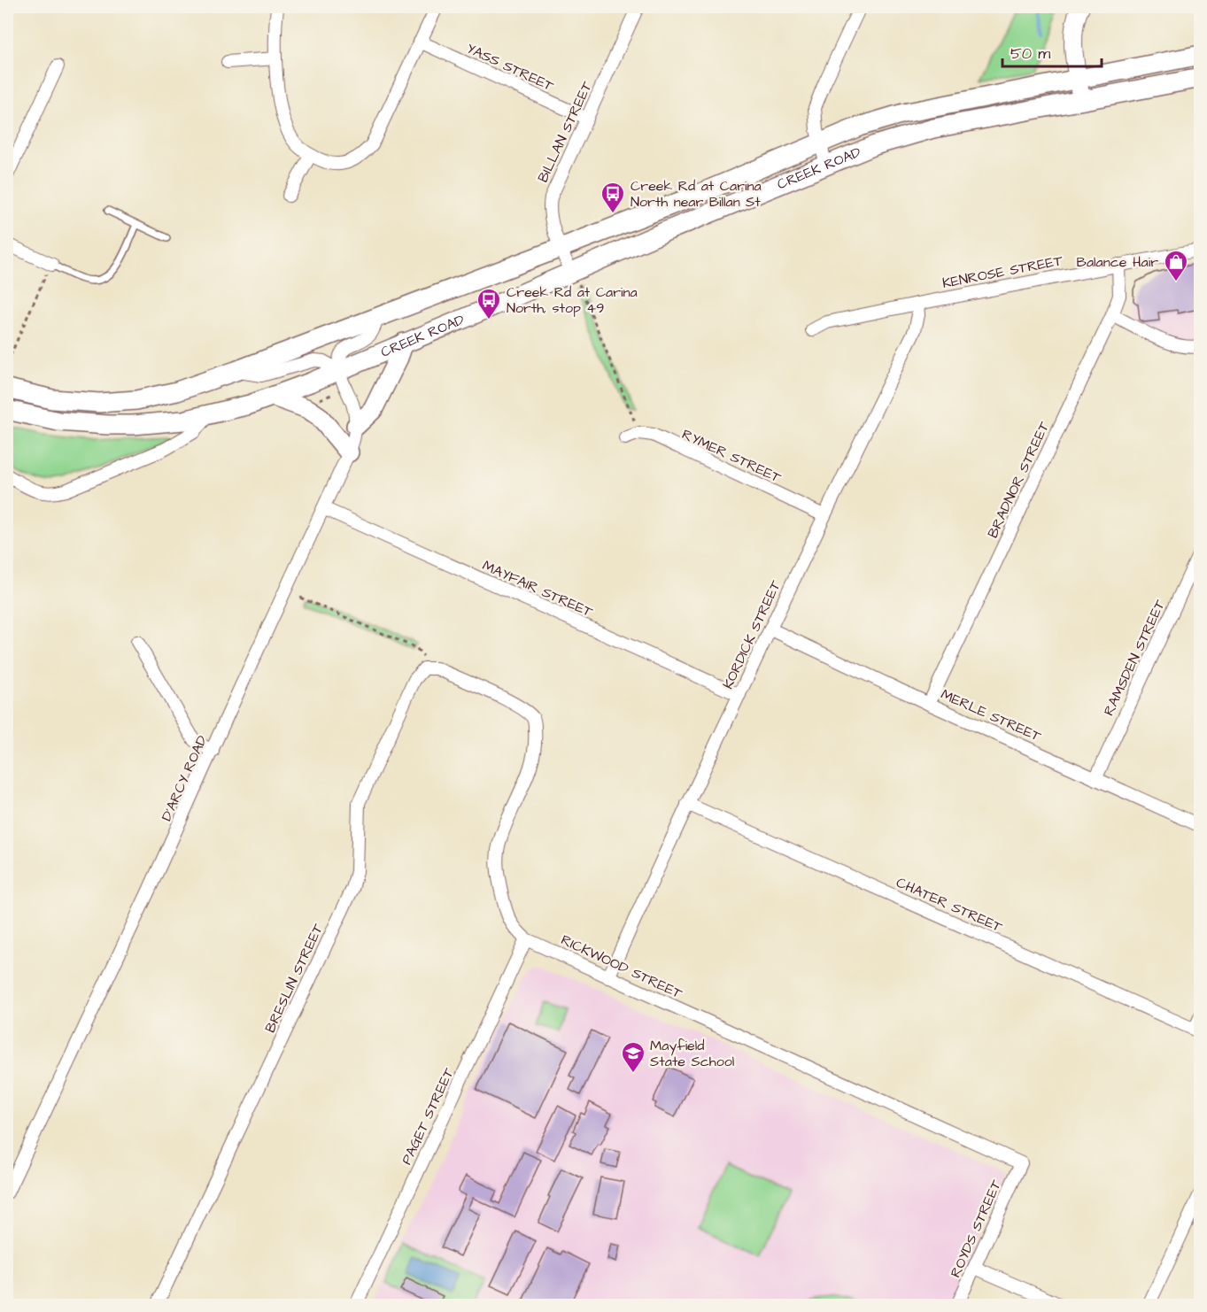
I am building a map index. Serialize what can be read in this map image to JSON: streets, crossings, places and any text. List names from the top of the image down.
{
  "streets": {
    "main road": ["CREEK ROAD"],
    "street": [
      "YASS STREET",
      "BILLAN STREET",
      "KENROSE STREET",
      "RYMER STREET",
      "BRADNOR STREET",
      "MAYFAIR STREET",
      "KORDICK STREET",
      "RAMSDEN STREET",
      "MERLE STREET",
      "D'ARCY ROAD",
      "CHATER STREET",
      "RICKWOOD STREET",
      "BRESLIN STREET",
      "PAGET STREET",
      "ROYDS STREET"
    ]
  },
  "crossings": [
    ["YASS STREET", "BILLAN STREET"],
    ["BILLAN STREET", "CREEK ROAD"],
    ["CREEK ROAD", "D'ARCY ROAD"],
    ["KENROSE STREET", "BRADNOR STREET"],
    ["KENROSE STREET", "KORDICK STREET"],
    ["RYMER STREET", "KORDICK STREET"],
    ["BRADNOR STREET", "MERLE STREET"],
    ["MAYFAIR STREET", "KORDICK STREET"],
    ["MAYFAIR STREET", "D'ARCY ROAD"],
    ["KORDICK STREET", "MERLE STREET"],
    ["KORDICK STREET", "CHATER STREET"],
    ["KORDICK STREET", "RICKWOOD STREET"],
    ["RAMSDEN STREET", "MERLE STREET"],
    ["RICKWOOD STREET", "BRESLIN STREET"],
    ["RICKWOOD STREET", "PAGET STREET"],
    ["RICKWOOD STREET", "ROYDS STREET"]
  ],
  "places": {
    "bus stop": ["Creek Rd at Carina North near Billan St", "Creek Rd at Carina North, stop 49"],
    "shop": ["Balance Hair"],
    "school or university": ["Mayfield State School"]
  },
  "scale_bar": "50 m"
}
